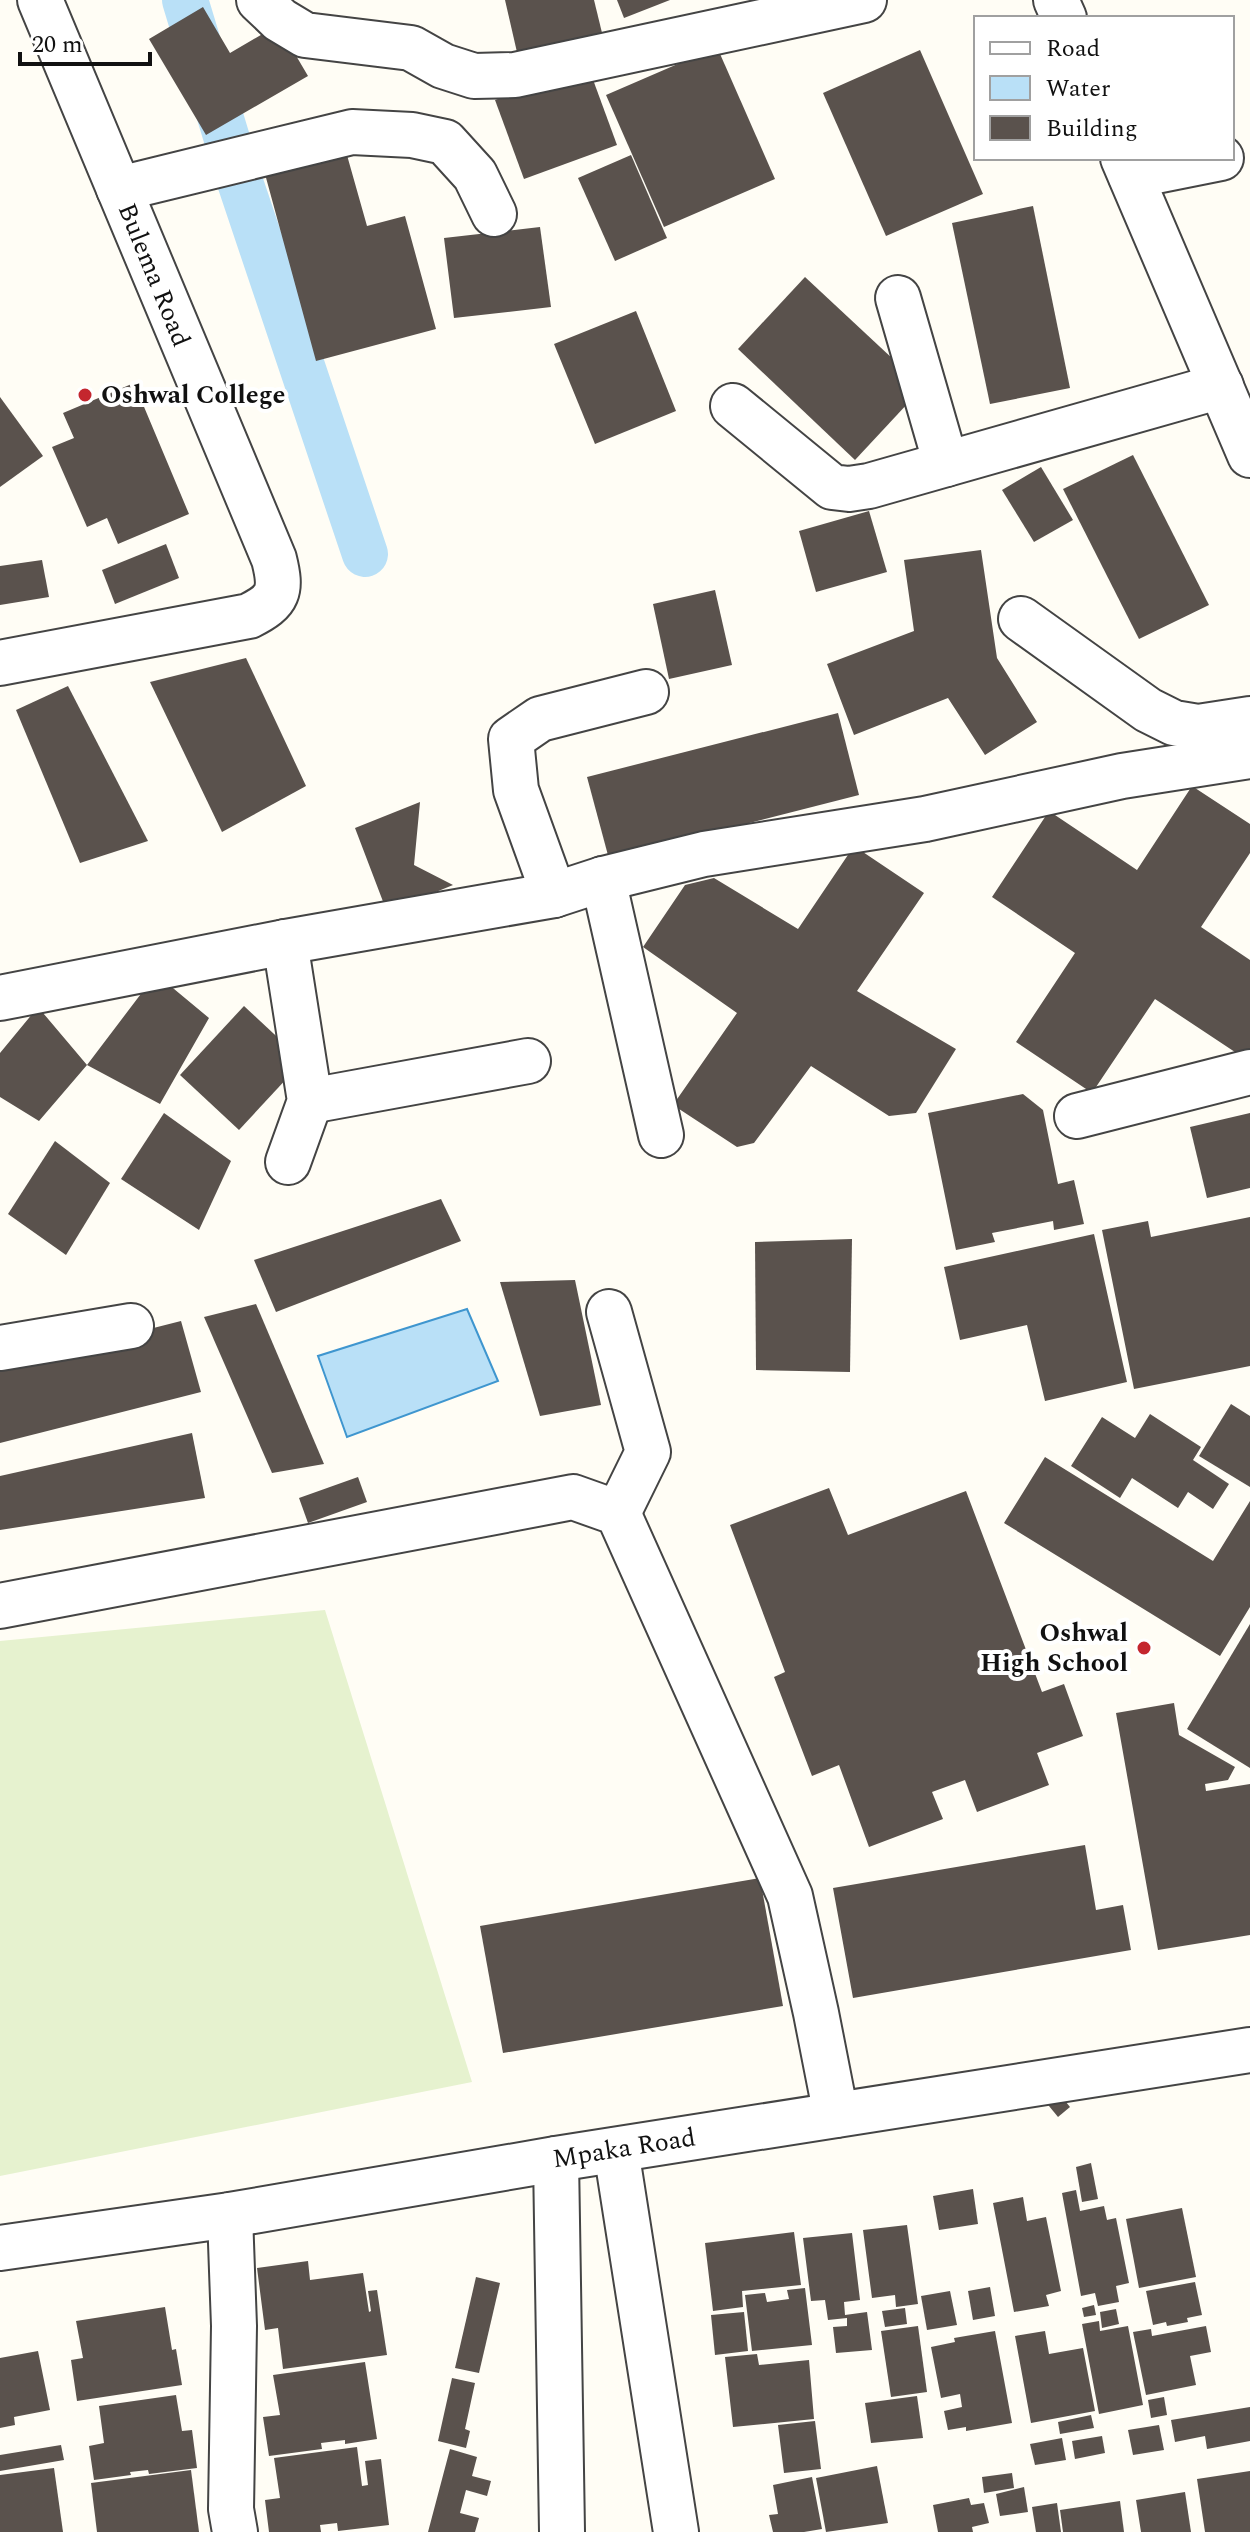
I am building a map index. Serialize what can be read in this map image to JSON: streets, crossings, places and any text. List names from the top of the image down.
{
  "streets": {
    "street": ["Bulema Road", "Mpaka Road"]
  },
  "places": ["Oshwal College", "Oshwal High School"],
  "legend": ["Road", "Water", "Building"],
  "scale_bar": "20 m"
}
